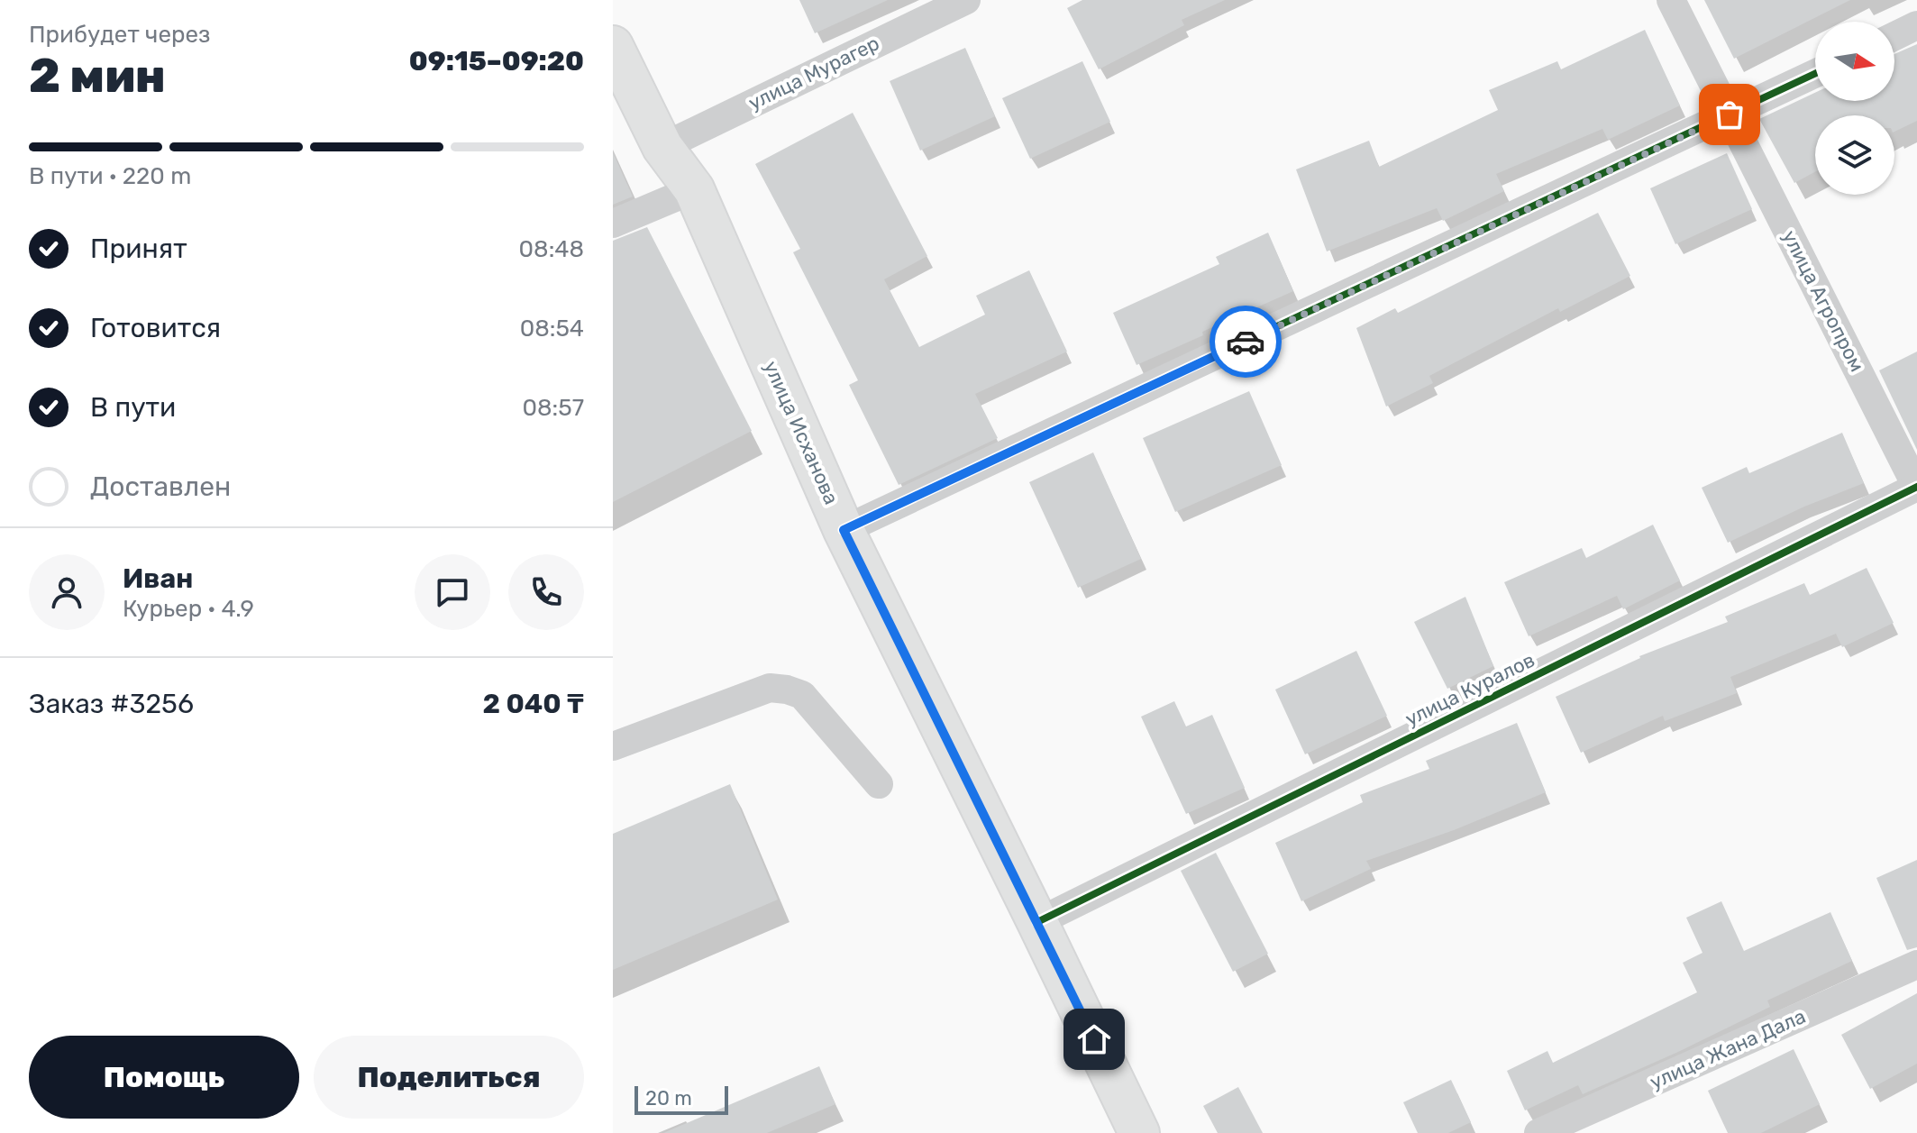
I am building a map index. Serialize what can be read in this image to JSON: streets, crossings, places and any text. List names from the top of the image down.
{
  "streets": {
    "main road": ["улица Исханова"],
    "street": [
      "улица Мурагер",
      "улица Агропром",
      "улица Куралов",
      "улица Жана Дала"
    ]
  },
  "crossings": [
    ["улица Мурагер", "улица Исханова"],
    ["улица Агропром", "улица Куралов"],
    ["улица Исханова", "улица Куралов"]
  ],
  "scale_bar": "20 m",
  "north": "right",
  "page": {
    "heading": ["2 мин", "Прибудет через", "09:15–09:20"],
    "panel": [
      "Иван",
      "Курьер · 4.9",
      "Заказ #3256",
      "2 040 ₸"
    ],
    "bar": "В пути · 220 m",
    "list": [
      ["Принят", "08:48"],
      ["Готовится", "08:54"],
      ["В пути", "08:57"],
      "Доставлен"
    ],
    "buttons": ["Помощь", "Поделиться"],
    "scale": "20 m"
  }
}
